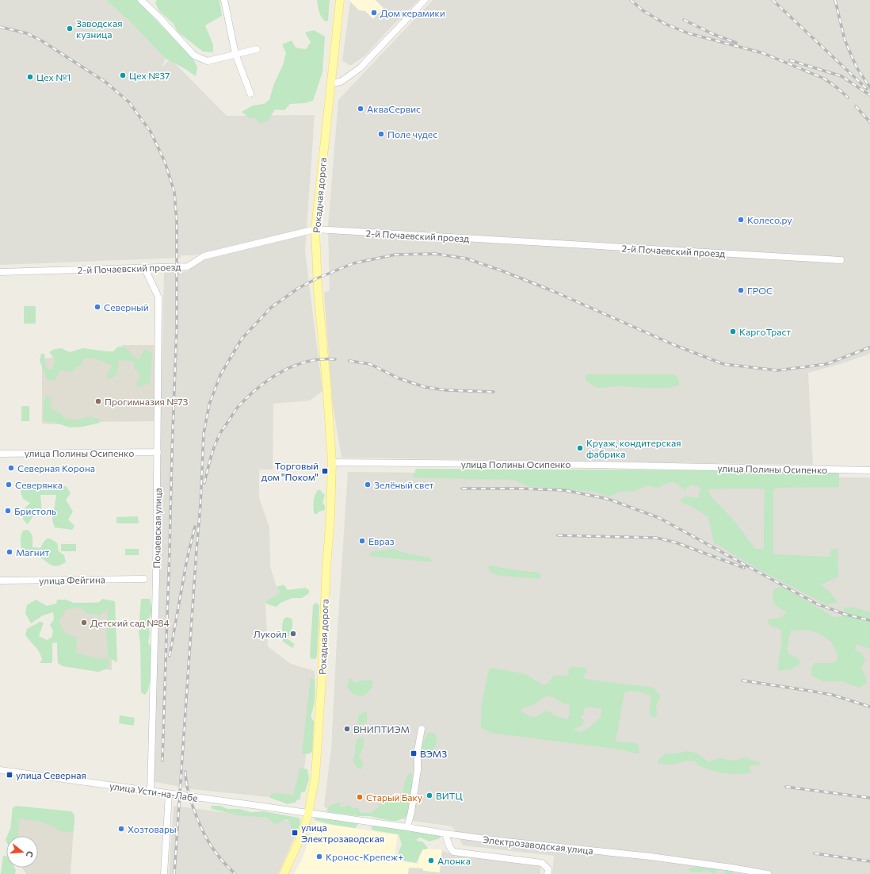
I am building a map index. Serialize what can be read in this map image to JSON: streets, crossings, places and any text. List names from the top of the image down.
{
  "streets": {
    "main road": ["Рокадная дорога"],
    "street": [
      "2-й Почаевский проезд",
      "улица Полины Осипенко",
      "Почаевская улица",
      "улица Фейгина",
      "улица Усти-на-Лабе",
      "Электрозаводская улица"
    ]
  },
  "crossings": [
    ["Рокадная дорога", "2-й Почаевский проезд"],
    ["Рокадная дорога", "улица Полины Осипенко"],
    ["Рокадная дорога", "улица Усти-на-Лабе"],
    ["Рокадная дорога", "Электрозаводская улица"],
    ["2-й Почаевский проезд", "Почаевская улица"],
    ["улица Полины Осипенко", "Почаевская улица"],
    ["Почаевская улица", "улица Усти-на-Лабе"],
    ["улица Усти-на-Лабе", "Электрозаводская улица"]
  ],
  "places": {
    "other": [
      "Дом керамики",
      "Заводская кузница",
      "Цех №37",
      "Цех №1",
      "АкваСервис",
      "Поле чудес",
      "Колесо.ру",
      "ГРОС",
      "Северный",
      "КаргоТраст",
      "Прогимназия №73",
      "Круаж, кондитерская фабрика",
      "Северная Корона",
      "Северянка",
      "Зелёный свет",
      "Бристоль",
      "Евраз",
      "Магнит",
      "Детский сад №84",
      "Лукойл",
      "ВНИПТИЭМ",
      "ВИТЦ",
      "Старый Баку",
      "Хозтовары",
      "Кронос-Крепеж+",
      "Алонка"
    ],
    "transit": [
      "Торговый дом \"Поком\"",
      "ВЭМЗ",
      "улица Северная",
      "улица Электрозаводская"
    ]
  },
  "north": "right"
}
